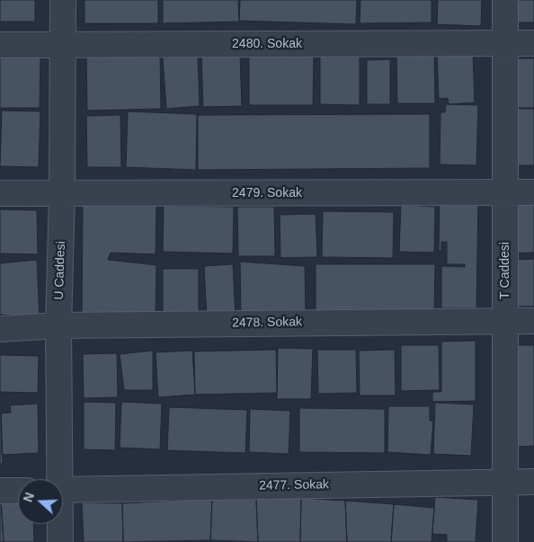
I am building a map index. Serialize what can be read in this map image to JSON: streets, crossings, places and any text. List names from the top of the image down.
{
  "streets": {
    "street": [
      "2480. Sokak",
      "2479. Sokak",
      "U Caddesi",
      "T Caddesi",
      "2478. Sokak",
      "2477. Sokak"
    ]
  },
  "crossings": [
    ["2480. Sokak", "U Caddesi"],
    ["2480. Sokak", "T Caddesi"],
    ["2479. Sokak", "U Caddesi"],
    ["2479. Sokak", "T Caddesi"],
    ["U Caddesi", "2478. Sokak"],
    ["T Caddesi", "2478. Sokak"],
    ["T Caddesi", "2477. Sokak"]
  ],
  "north": "left"
}
